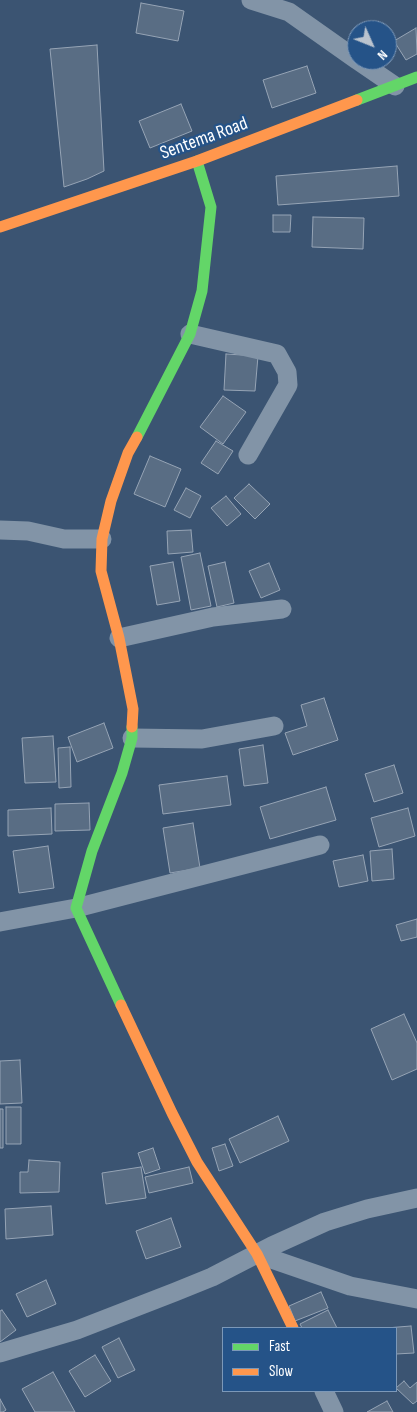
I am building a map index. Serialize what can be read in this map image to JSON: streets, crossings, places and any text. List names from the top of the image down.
{
  "streets": {
    "street": ["Sentema Road"]
  },
  "legend": ["Fast", "Slow"],
  "north": "bottom right"
}
